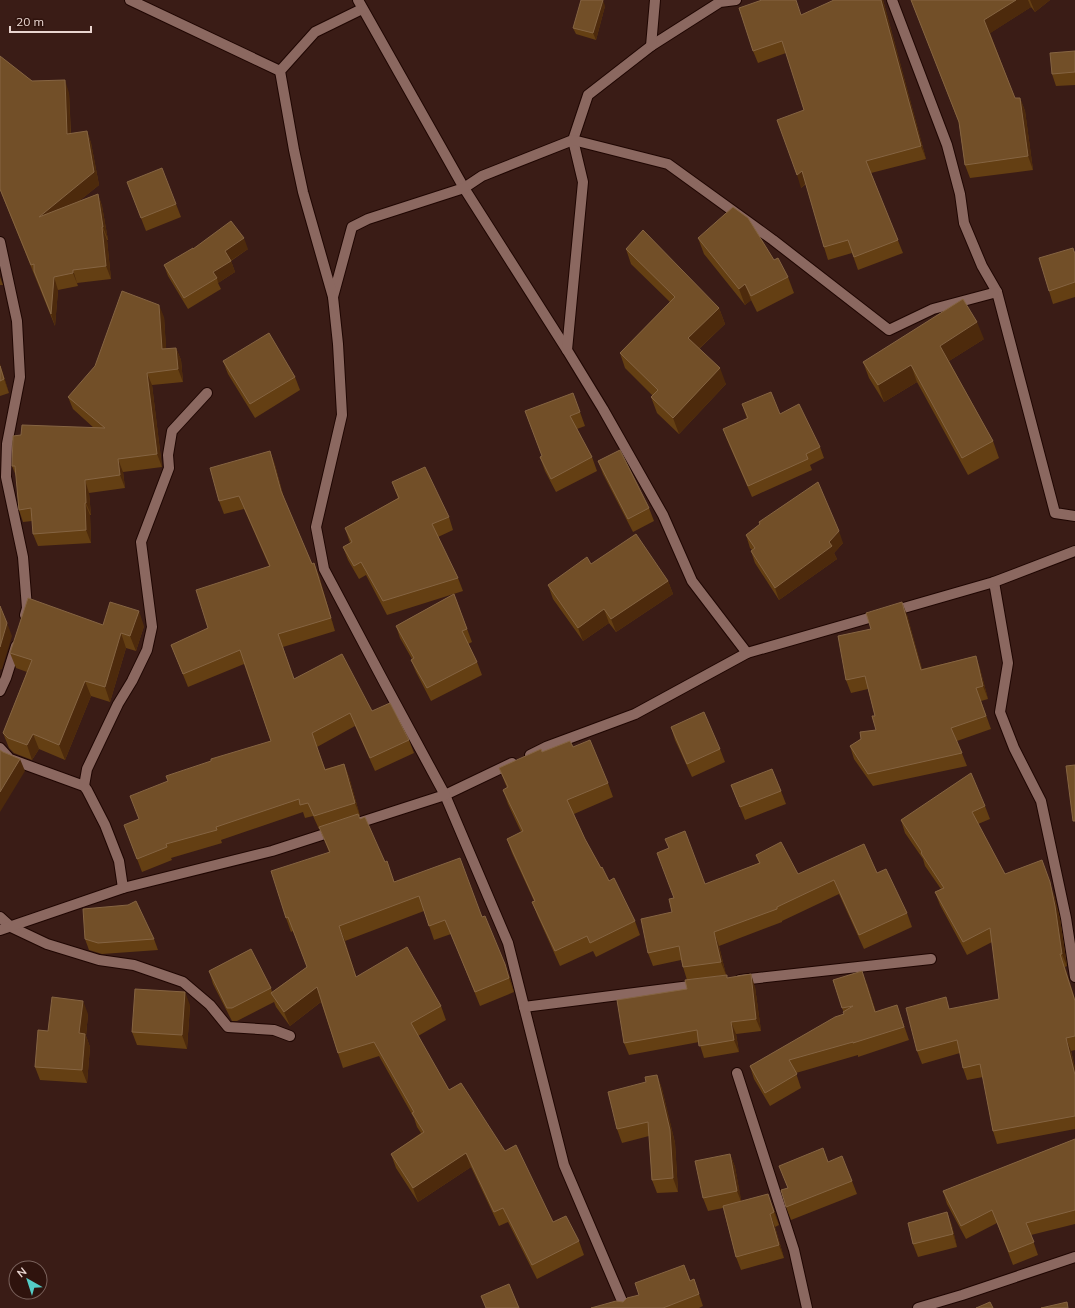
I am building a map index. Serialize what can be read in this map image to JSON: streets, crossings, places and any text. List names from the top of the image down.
{
  "scale_bar": "20 m",
  "north": "top left"
}
